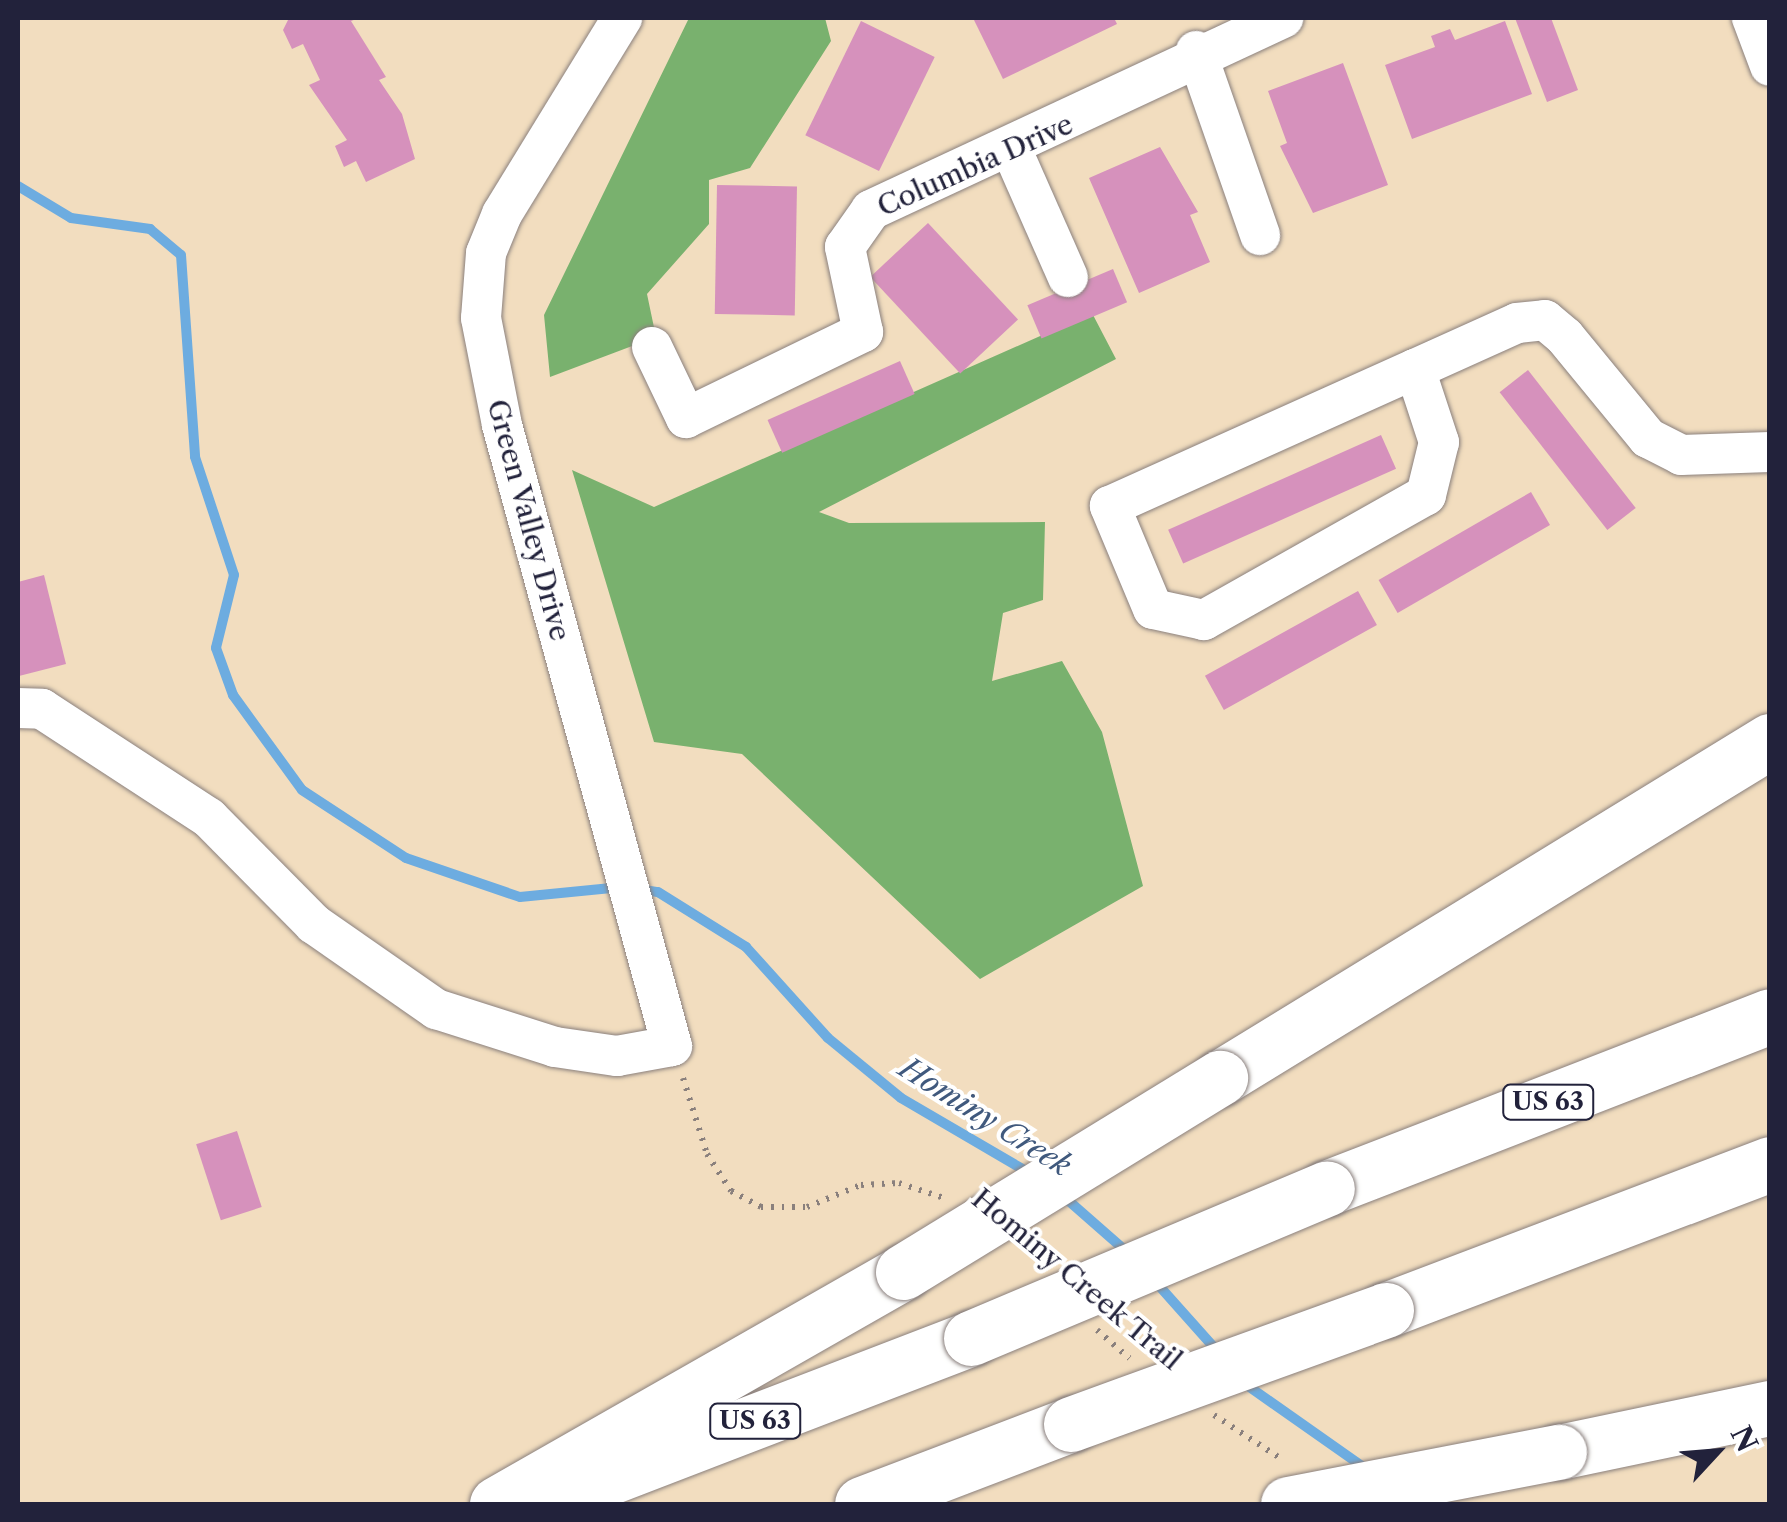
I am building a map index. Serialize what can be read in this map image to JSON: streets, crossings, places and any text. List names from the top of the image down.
{
  "streets": {
    "highway": ["US 63"],
    "street": ["Columbia Drive", "Green Valley Drive"],
    "path": ["Hominy Creek Trail"]
  },
  "crossings": [
    ["Green Valley Drive", "Hominy Creek Trail"]
  ],
  "water": ["Hominy Creek"],
  "north": "top right"
}
